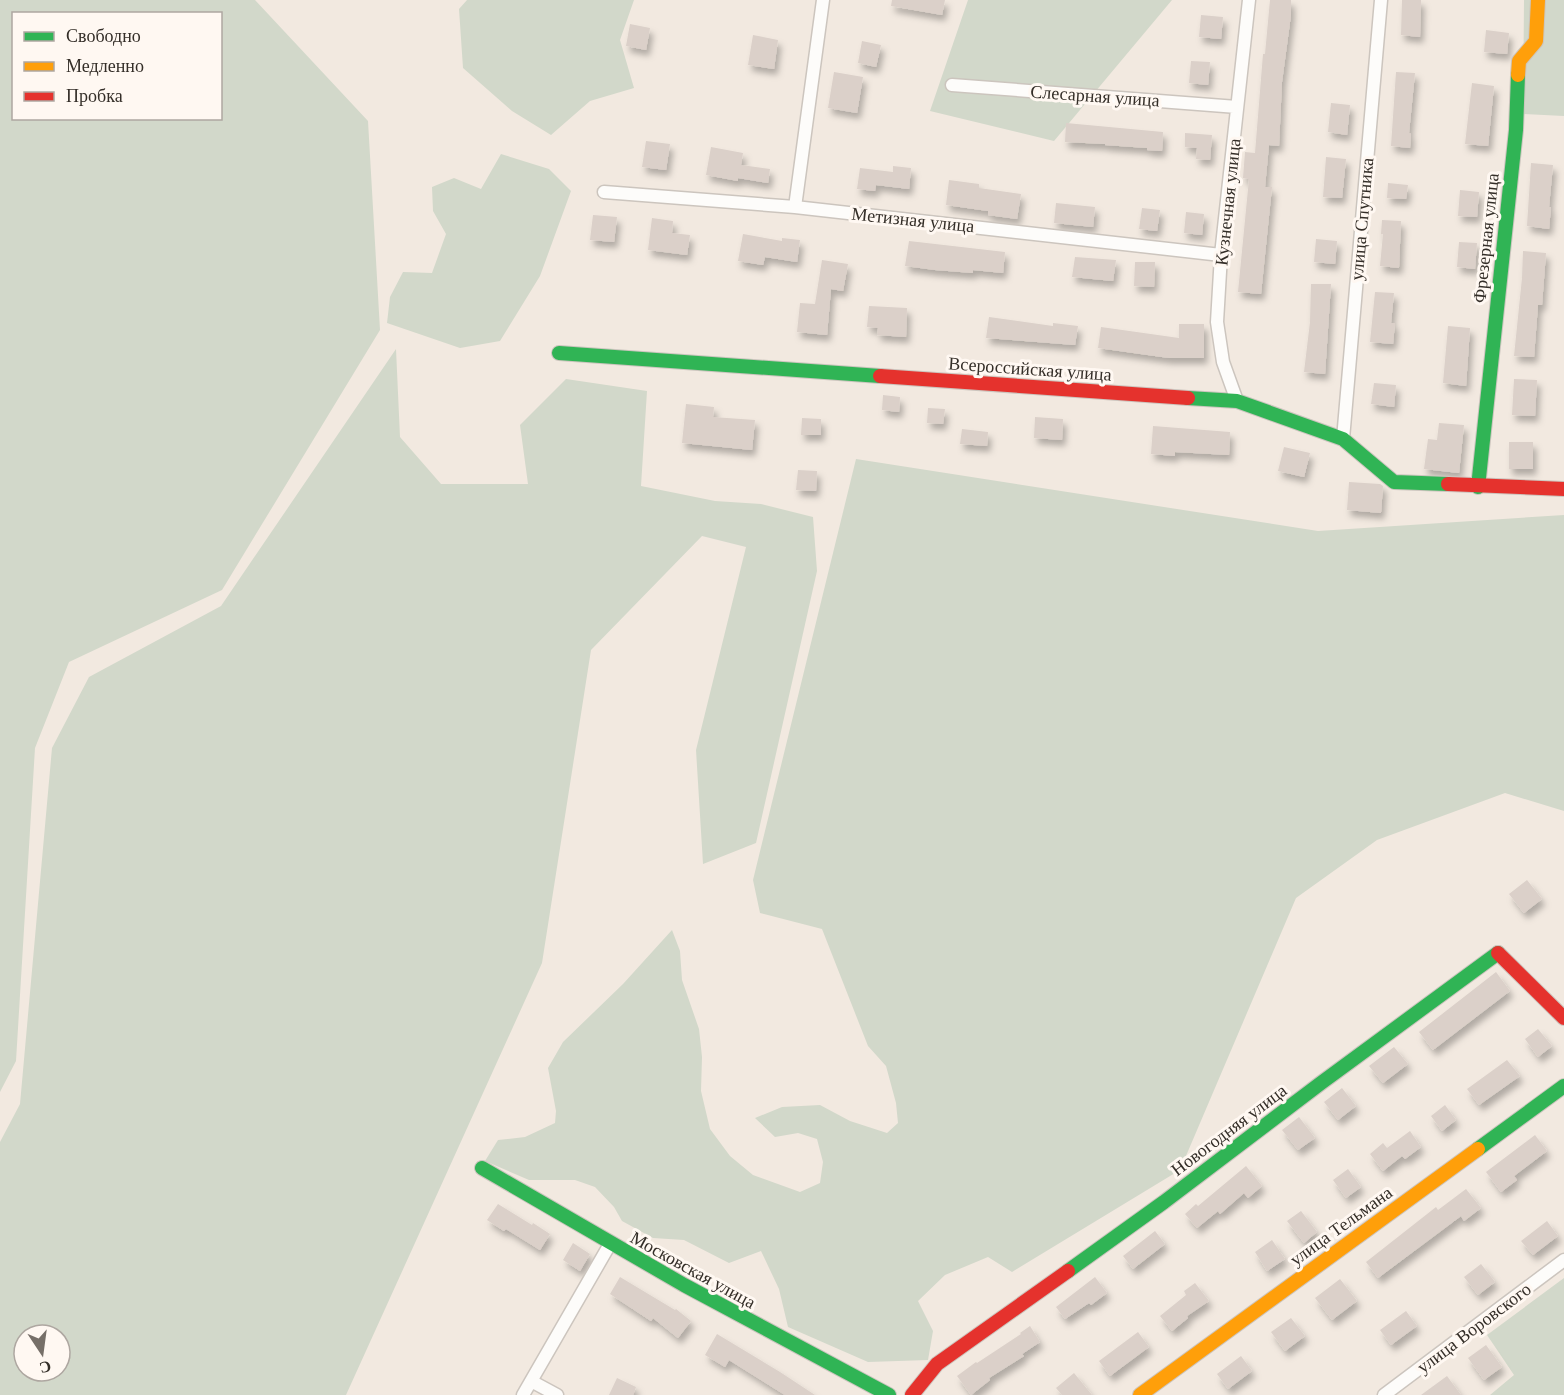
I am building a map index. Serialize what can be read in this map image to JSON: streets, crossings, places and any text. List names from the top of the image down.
{
  "streets": {
    "street": [
      "Слесарная улица",
      "Кузнечная улица",
      "улица Спутника",
      "Метизная улица",
      "Фрезерная улица",
      "Всероссийская улица",
      "Новогодняя улица",
      "улица Тельмана",
      "Московская улица",
      "улица Воровского"
    ]
  },
  "crossings": [
    ["Слесарная улица", "Кузнечная улица"],
    ["Кузнечная улица", "Метизная улица"],
    ["Кузнечная улица", "Всероссийская улица"],
    ["улица Спутника", "Всероссийская улица"],
    ["Фрезерная улица", "Всероссийская улица"]
  ],
  "legend": ["Свободно", "Медленно", "Пробка"],
  "north": "bottom"
}
